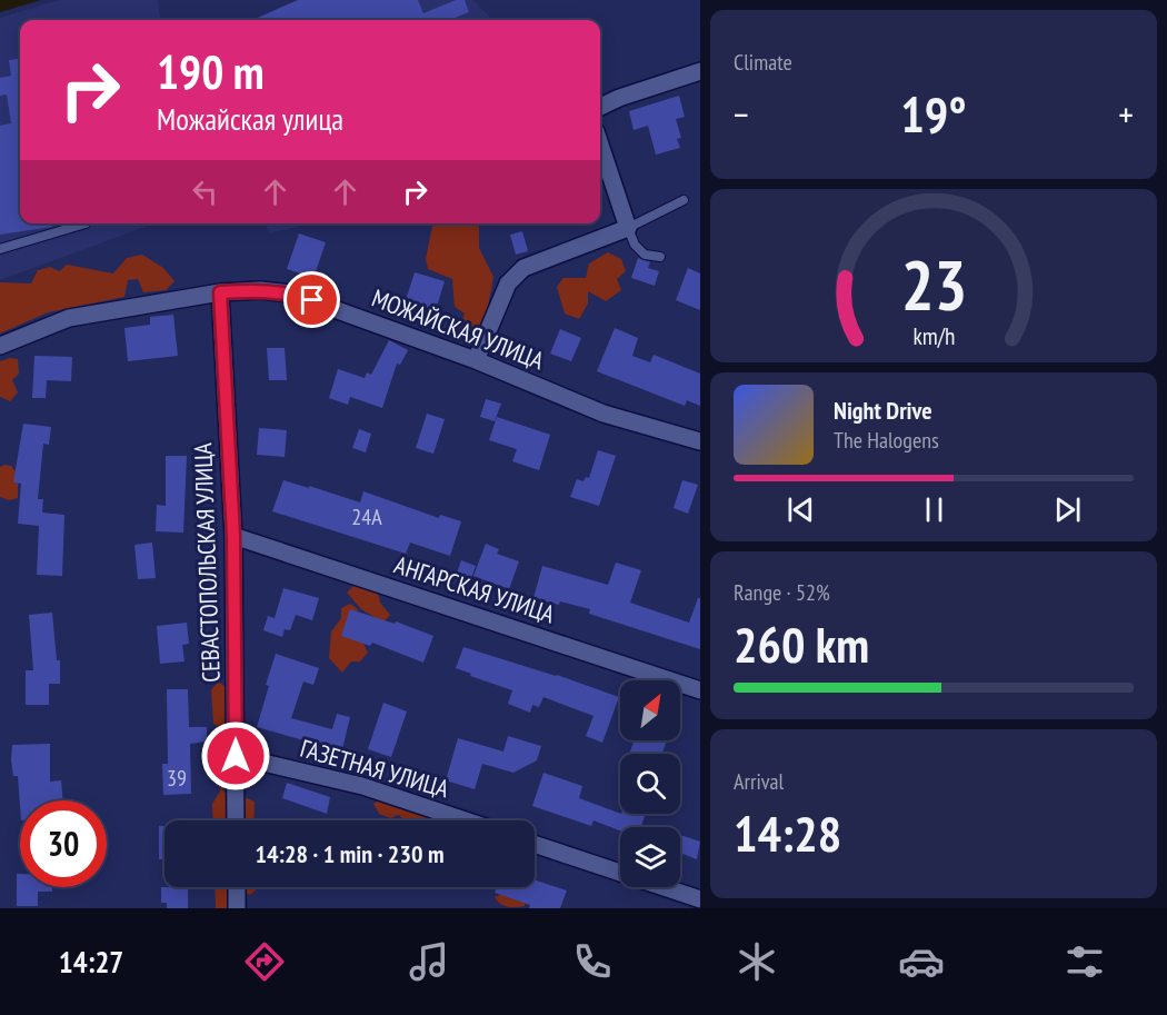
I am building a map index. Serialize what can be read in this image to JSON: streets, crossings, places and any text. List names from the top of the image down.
{
  "streets": {
    "street": [
      "МОЖАЙСКАЯ УЛИЦА",
      "СЕВАСТОПОЛЬСКАЯ УЛИЦА",
      "АНГАРСКАЯ УЛИЦА",
      "ГАЗЕТНАЯ УЛИЦА"
    ]
  },
  "crossings": [
    ["МОЖАЙСКАЯ УЛИЦА", "СЕВАСТОПОЛЬСКАЯ УЛИЦА"],
    ["СЕВАСТОПОЛЬСКАЯ УЛИЦА", "АНГАРСКАЯ УЛИЦА"],
    ["СЕВАСТОПОЛЬСКАЯ УЛИЦА", "ГАЗЕТНАЯ УЛИЦА"]
  ],
  "house_numbers": ["24А", "39"],
  "north": "top right",
  "page": {
    "tile": [
      "Climate",
      ["Range · 52%", "260 km"],
      ["Arrival", "14:28"]
    ],
    "turn": ["190 m", "Можайская улица"],
    "heat": ["−", "19°", "+"],
    "song": ["Night Drive", "The Halogens"],
    "limit": "30",
    "trip": "14:28 · 1 min · 230 m",
    "tabs": "14:27",
    "gauge": ["23", "km/h"]
  }
}
